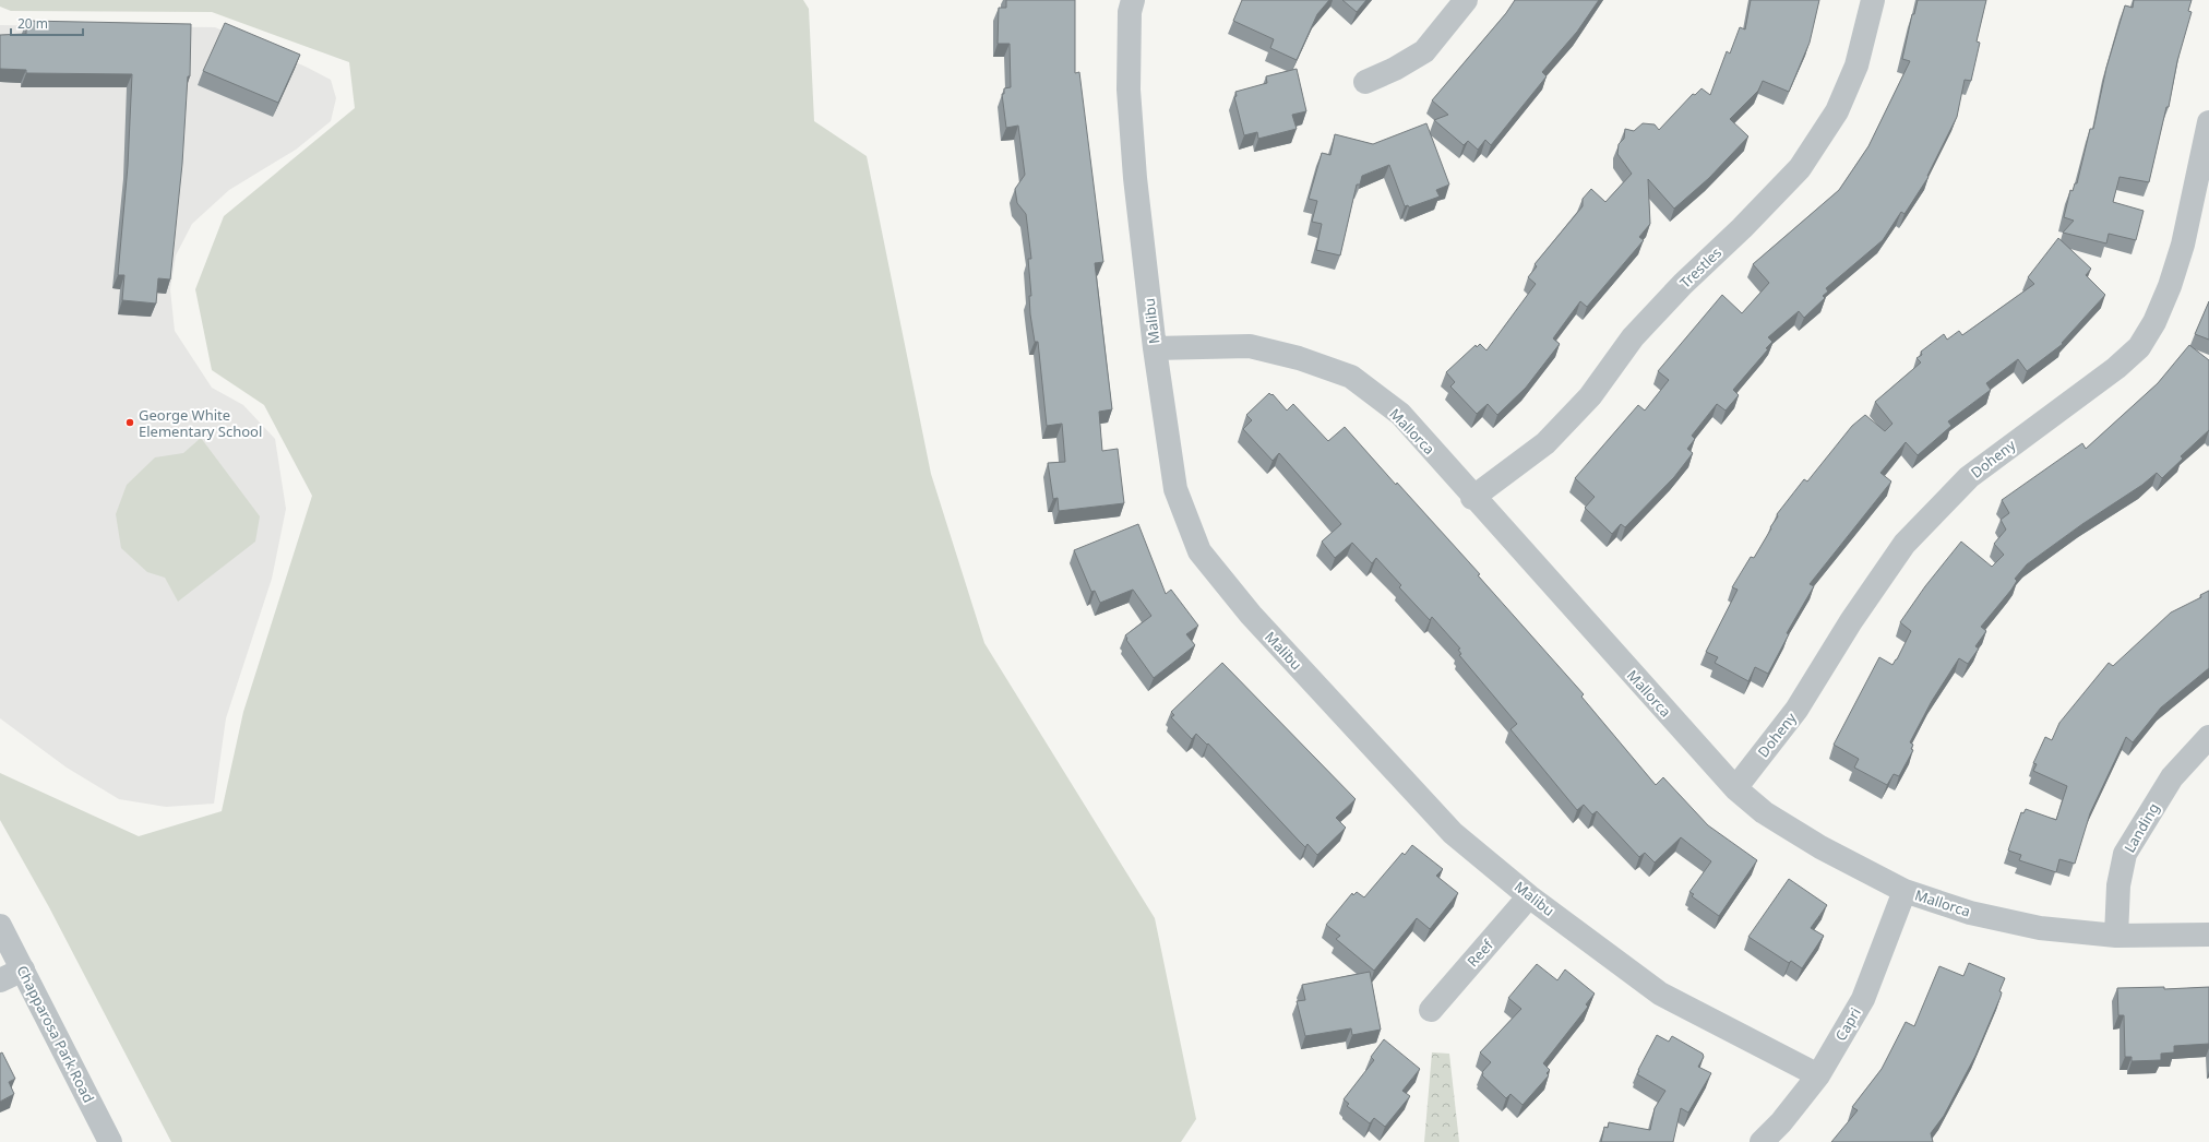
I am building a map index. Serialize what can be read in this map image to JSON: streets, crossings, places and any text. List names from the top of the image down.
{
  "streets": {
    "street": [
      "Trestles",
      "Malibu",
      "Mallorca",
      "Doheny",
      "Landing",
      "Reef",
      "Capri",
      "Chapparosa Park Road"
    ]
  },
  "crossings": [
    ["Trestles", "Mallorca"],
    ["Malibu", "Mallorca"],
    ["Malibu", "Reef"],
    ["Malibu", "Capri"],
    ["Mallorca", "Doheny"],
    ["Mallorca", "Landing"],
    ["Mallorca", "Capri"]
  ],
  "places": ["George White Elementary School"],
  "scale_bar": "20 m"
}
